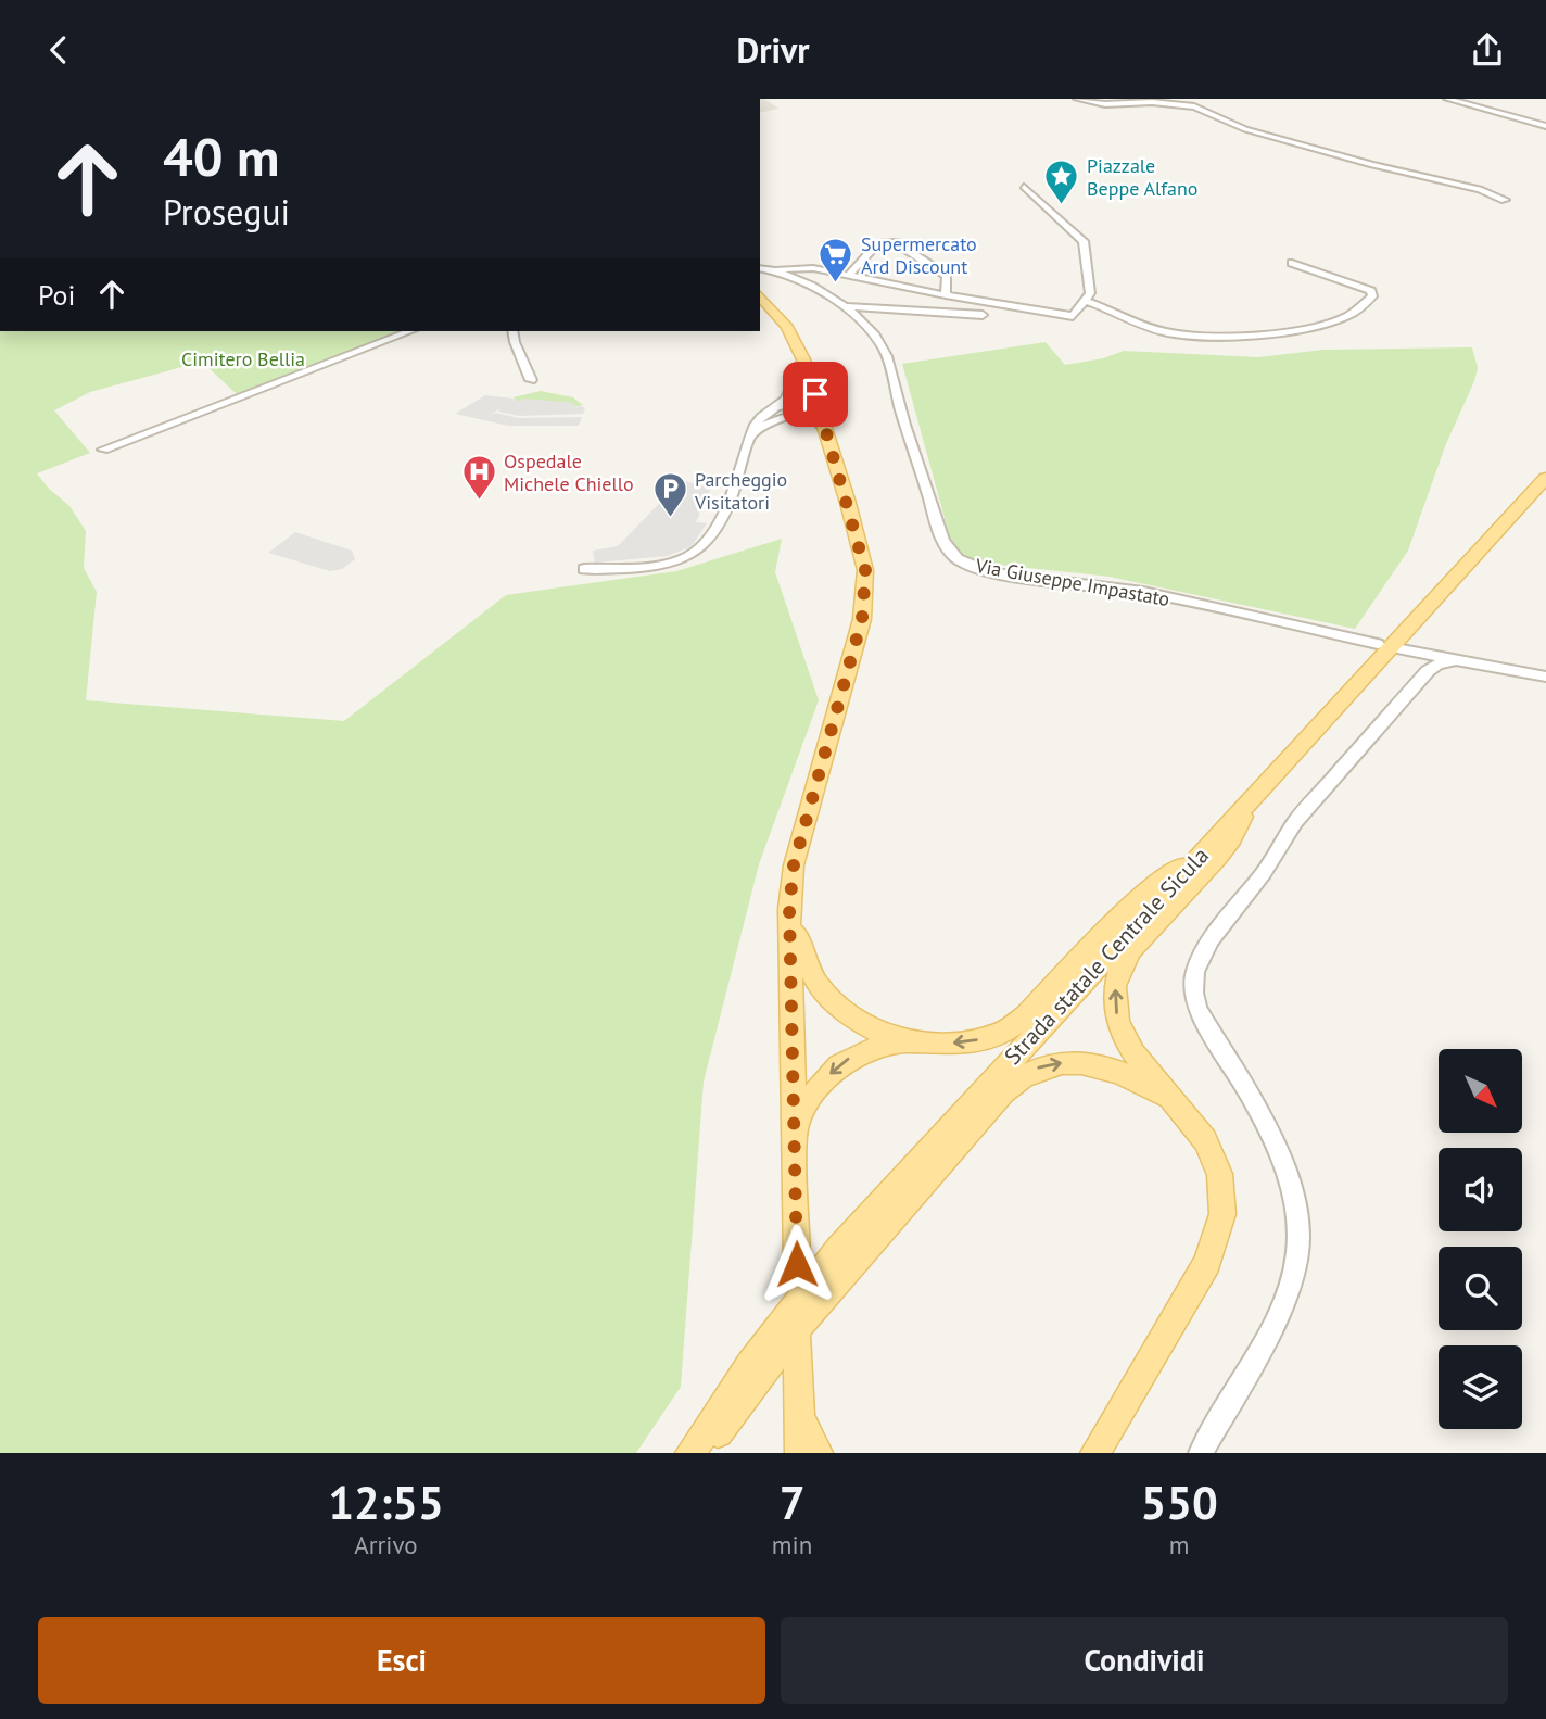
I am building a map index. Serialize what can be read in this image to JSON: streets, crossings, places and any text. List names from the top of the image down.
{
  "streets": {
    "main road": ["Strada statale Centrale Sicula"],
    "street": ["Via Giuseppe Impastato"]
  },
  "parks": ["Cimitero Bellia"],
  "places": {
    "place": ["Piazzale Beppe Alfano"],
    "supermarket": ["Supermercato Ard Discount"],
    "hospital": ["Ospedale Michele Chiello"],
    "parking": ["Parcheggio Visitatori"]
  },
  "north": "bottom right",
  "page": {
    "header": "Drivr",
    "turn": ["40 m", "Prosegui"],
    "then": "Poi",
    "eta": [
      "12:55",
      "Arrivo",
      "7",
      "min",
      "550",
      "m"
    ],
    "buttons": ["Esci", "Condividi"]
  }
}
